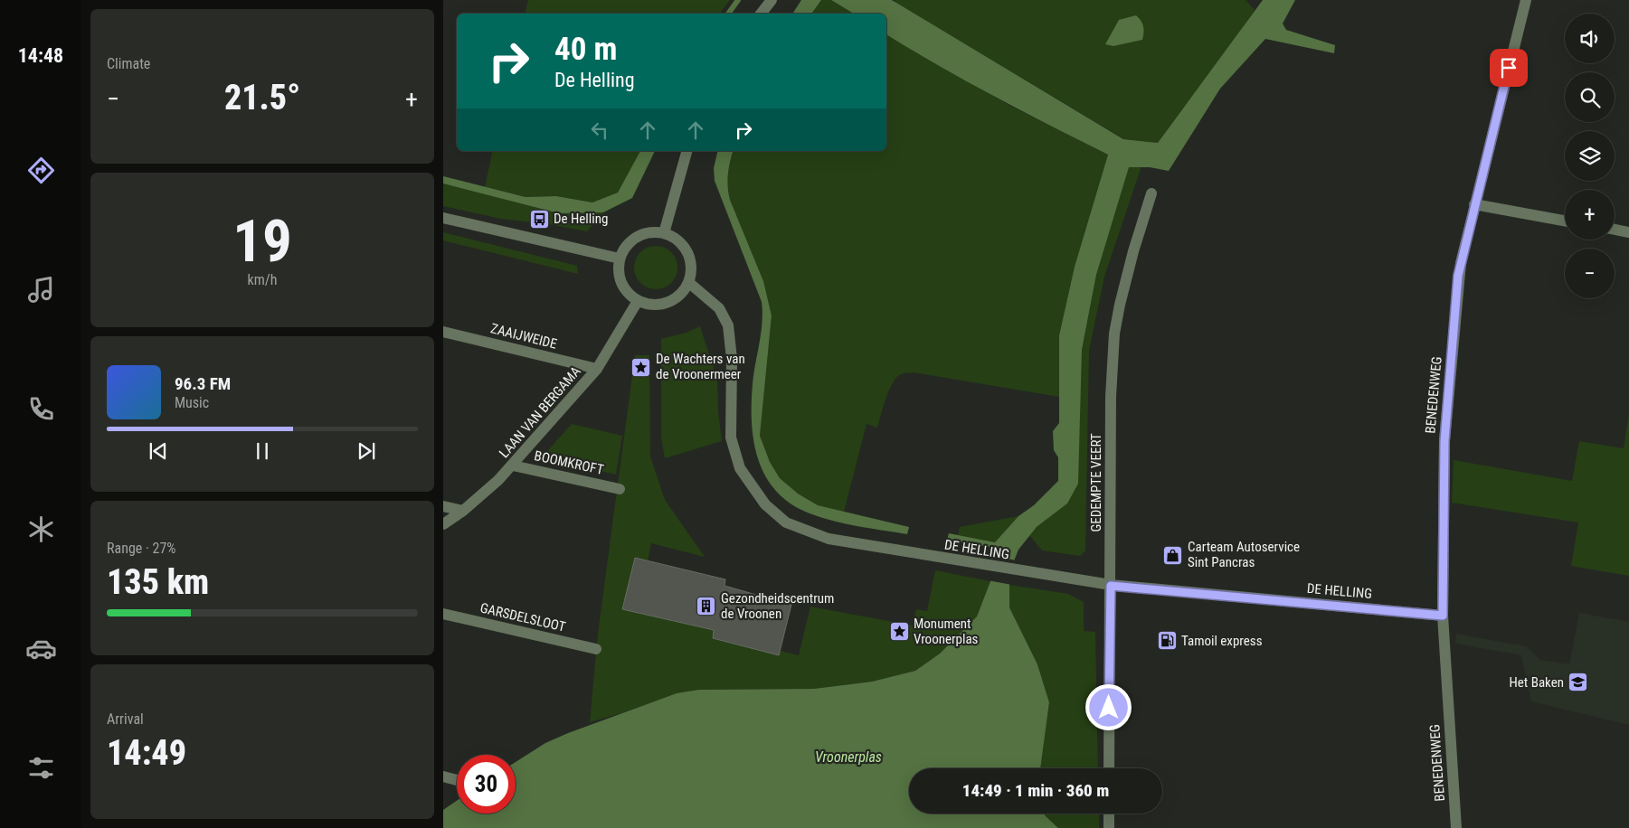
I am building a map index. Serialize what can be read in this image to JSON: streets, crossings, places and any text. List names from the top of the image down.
{
  "streets": {
    "street": [
      "ZAAIJWEIDE",
      "BENEDENWEG",
      "LAAN VAN BERGAMA",
      "BOOMKROFT",
      "GEDEMPTE VEERT",
      "DE HELLING",
      "GARSDELSLOOT"
    ]
  },
  "crossings": [
    ["ZAAIJWEIDE", "LAAN VAN BERGAMA"],
    ["BENEDENWEG", "DE HELLING"],
    ["LAAN VAN BERGAMA", "BOOMKROFT"],
    ["LAAN VAN BERGAMA", "DE HELLING"],
    ["GEDEMPTE VEERT", "DE HELLING"]
  ],
  "water": ["Vroonerplas"],
  "places": {
    "bus stop": ["De Helling"],
    "place": ["De Wachters van de Vroonermeer", "Monument Vroonerplas"],
    "shop": ["Carteam Autoservice Sint Pancras"],
    "building": ["Gezondheidscentrum de Vroonen"],
    "fuel station": ["Tamoil express"],
    "school or university": ["Het Baken"]
  },
  "page": {
    "tabs": "14:48",
    "tile": [
      "Climate",
      ["19", "km/h"],
      ["Range · 27%", "135 km"],
      ["Arrival", "14:49"]
    ],
    "map_buttons": ["+", "−"],
    "turn": ["40 m", "De Helling"],
    "heat": ["−", "21.5°", "+"],
    "song": ["96.3 FM", "Music"],
    "limit": "30",
    "trip": "14:49 · 1 min · 360 m"
  }
}
